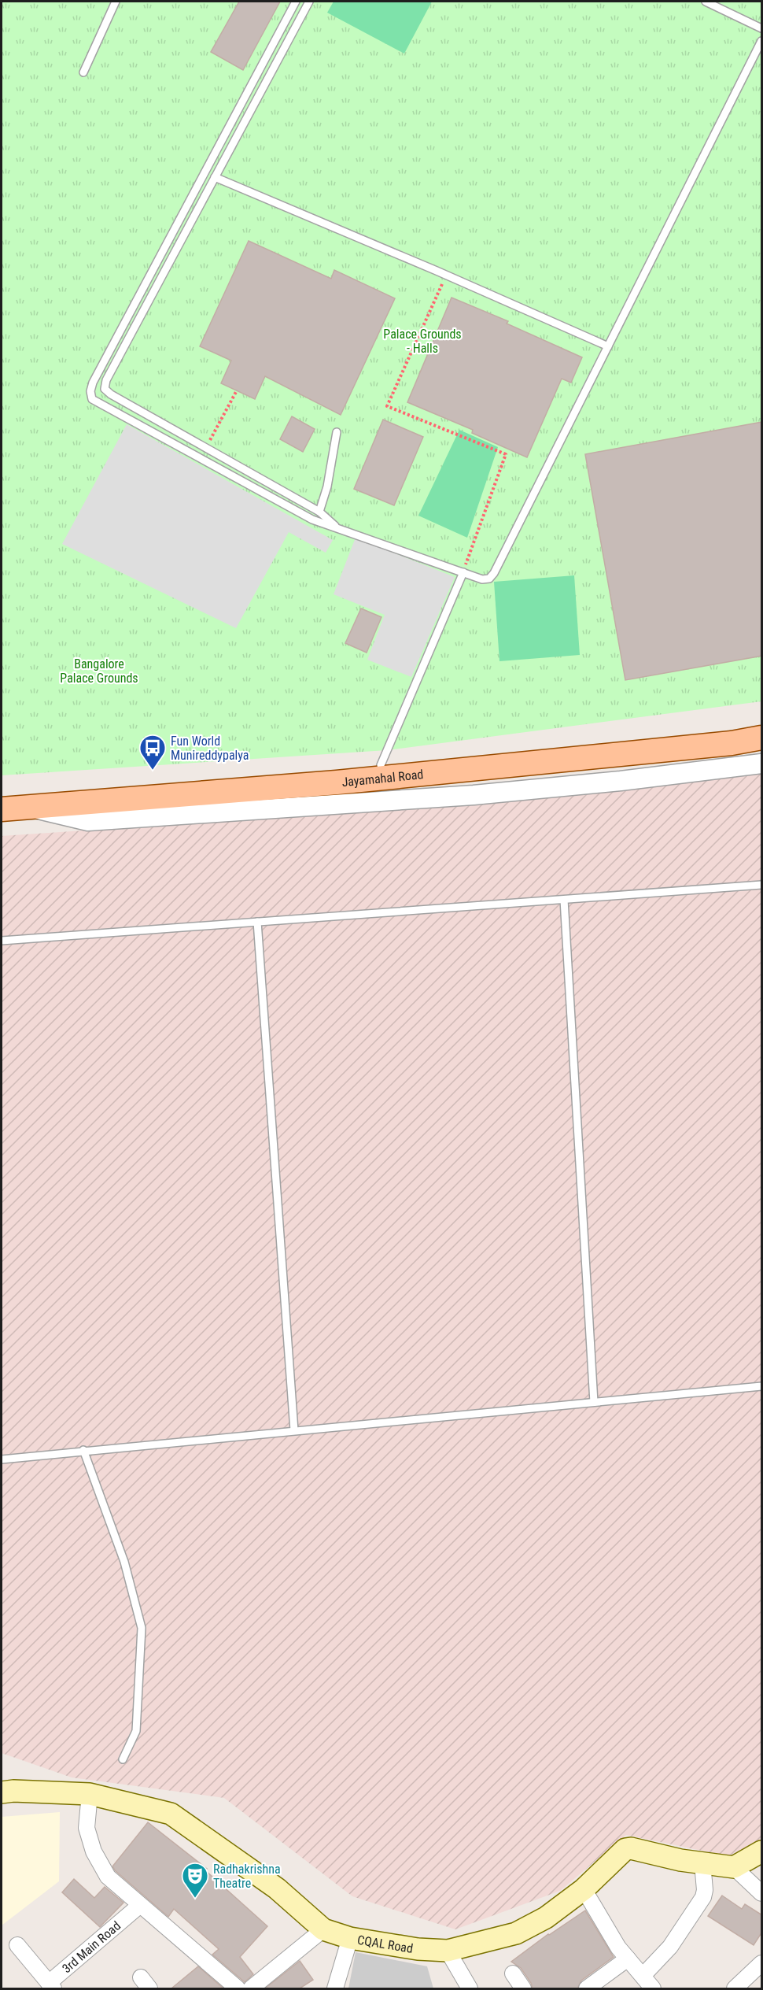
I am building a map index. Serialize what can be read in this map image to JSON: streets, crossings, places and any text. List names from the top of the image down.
{
  "streets": {
    "main road": ["Jayamahal Road", "CQAL Road"],
    "street": ["3rd Main Road"]
  },
  "parks": ["Palace Grounds - Halls", "Bangalore Palace Grounds"],
  "places": {
    "bus stop": ["Fun World Munireddypalya"],
    "theatre": ["Radhakrishna Theatre"]
  }
}
